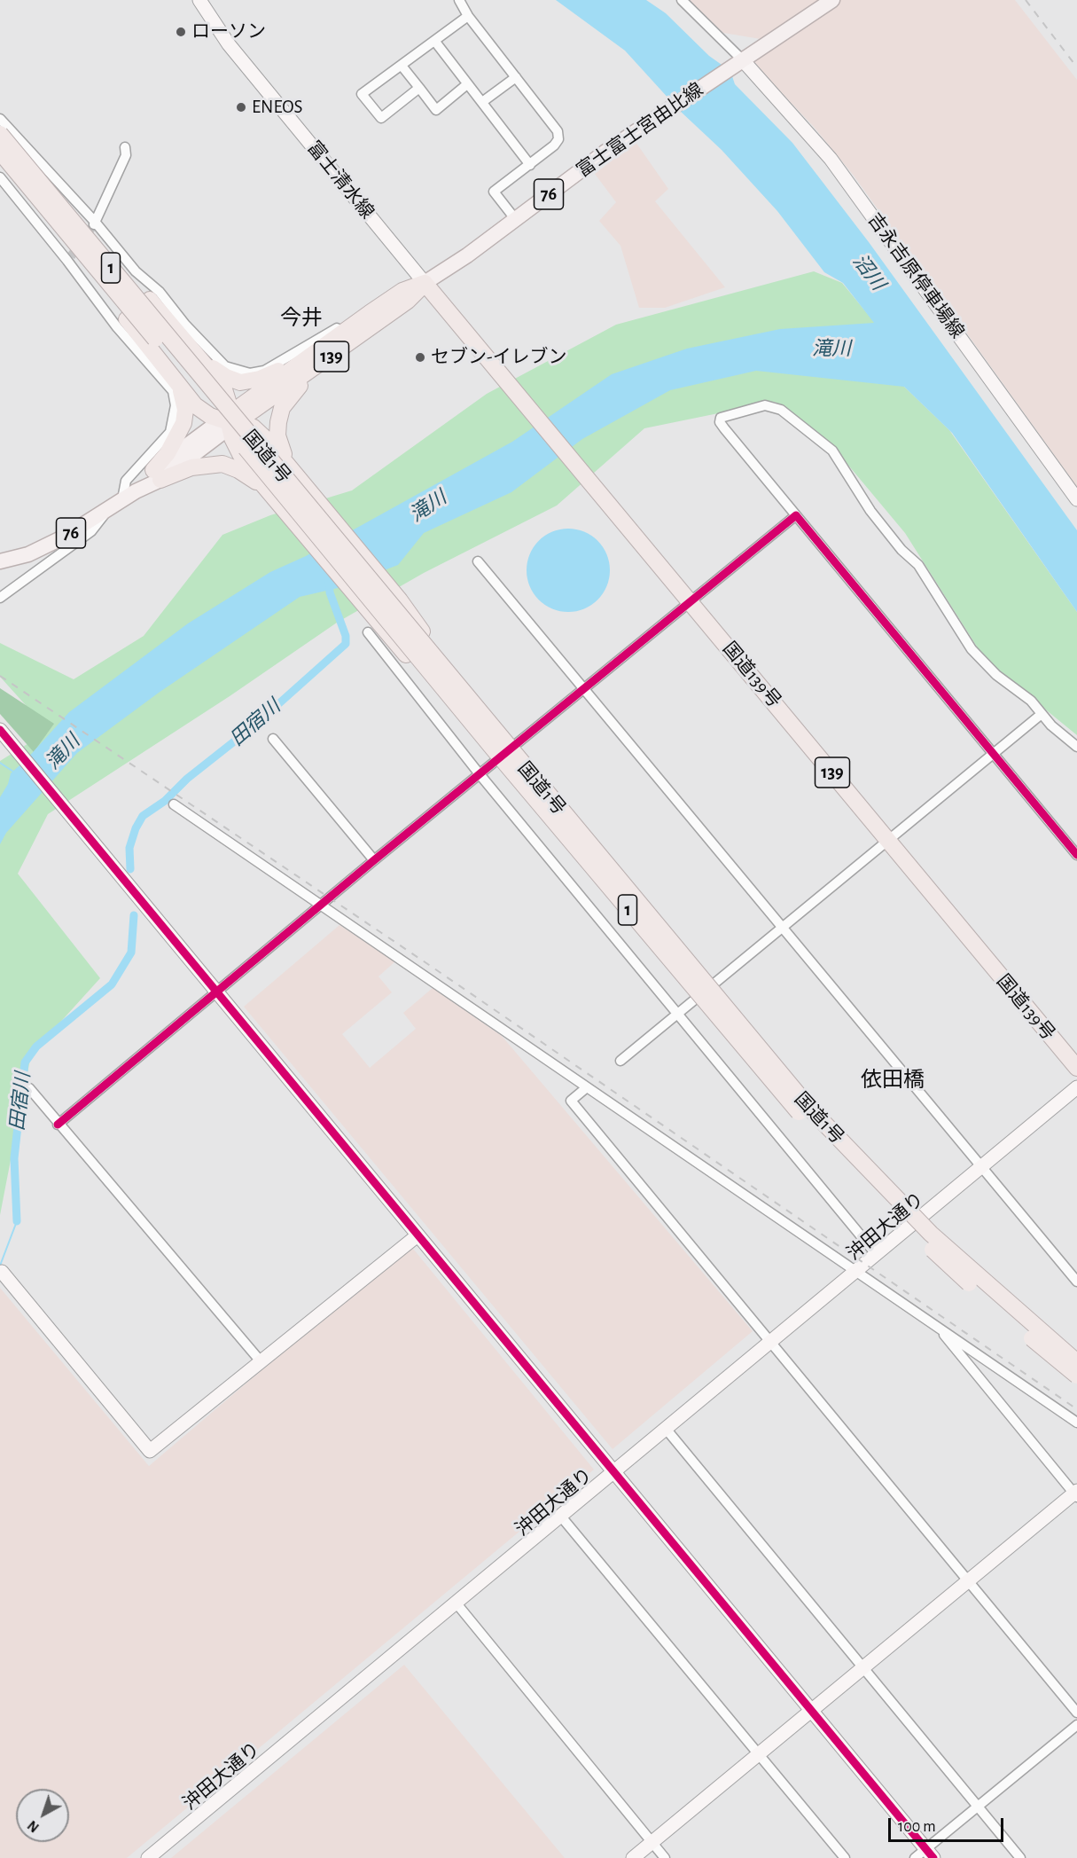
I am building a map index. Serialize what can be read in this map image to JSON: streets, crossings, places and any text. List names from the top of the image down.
{
  "streets": {
    "highway": [
      "1",
      "139",
      "国道1号",
      "国道139号"
    ],
    "main road": ["富士富士宮由比線", "76"],
    "street": ["富士清水線", "吉永吉原停車場線", "沖田大通り"]
  },
  "crossings": [
    ["富士富士宮由比線", "富士清水線"],
    ["富士富士宮由比線", "吉永吉原停車場線"],
    ["富士富士宮由比線", "139"],
    ["富士富士宮由比線", "国道139号"],
    ["富士清水線", "139"],
    ["富士清水線", "国道139号"],
    ["76", "1"],
    ["76", "139"],
    ["1", "139"],
    ["1", "国道1号"],
    ["139", "国道139号"]
  ],
  "districts": ["今井", "依田橋"],
  "water": ["沼川", "滝川", "田宿川"],
  "places": ["ローソン", "ENEOS", "セブン-イレブン"],
  "scale_bar": "100 m",
  "north": "bottom left"
}
